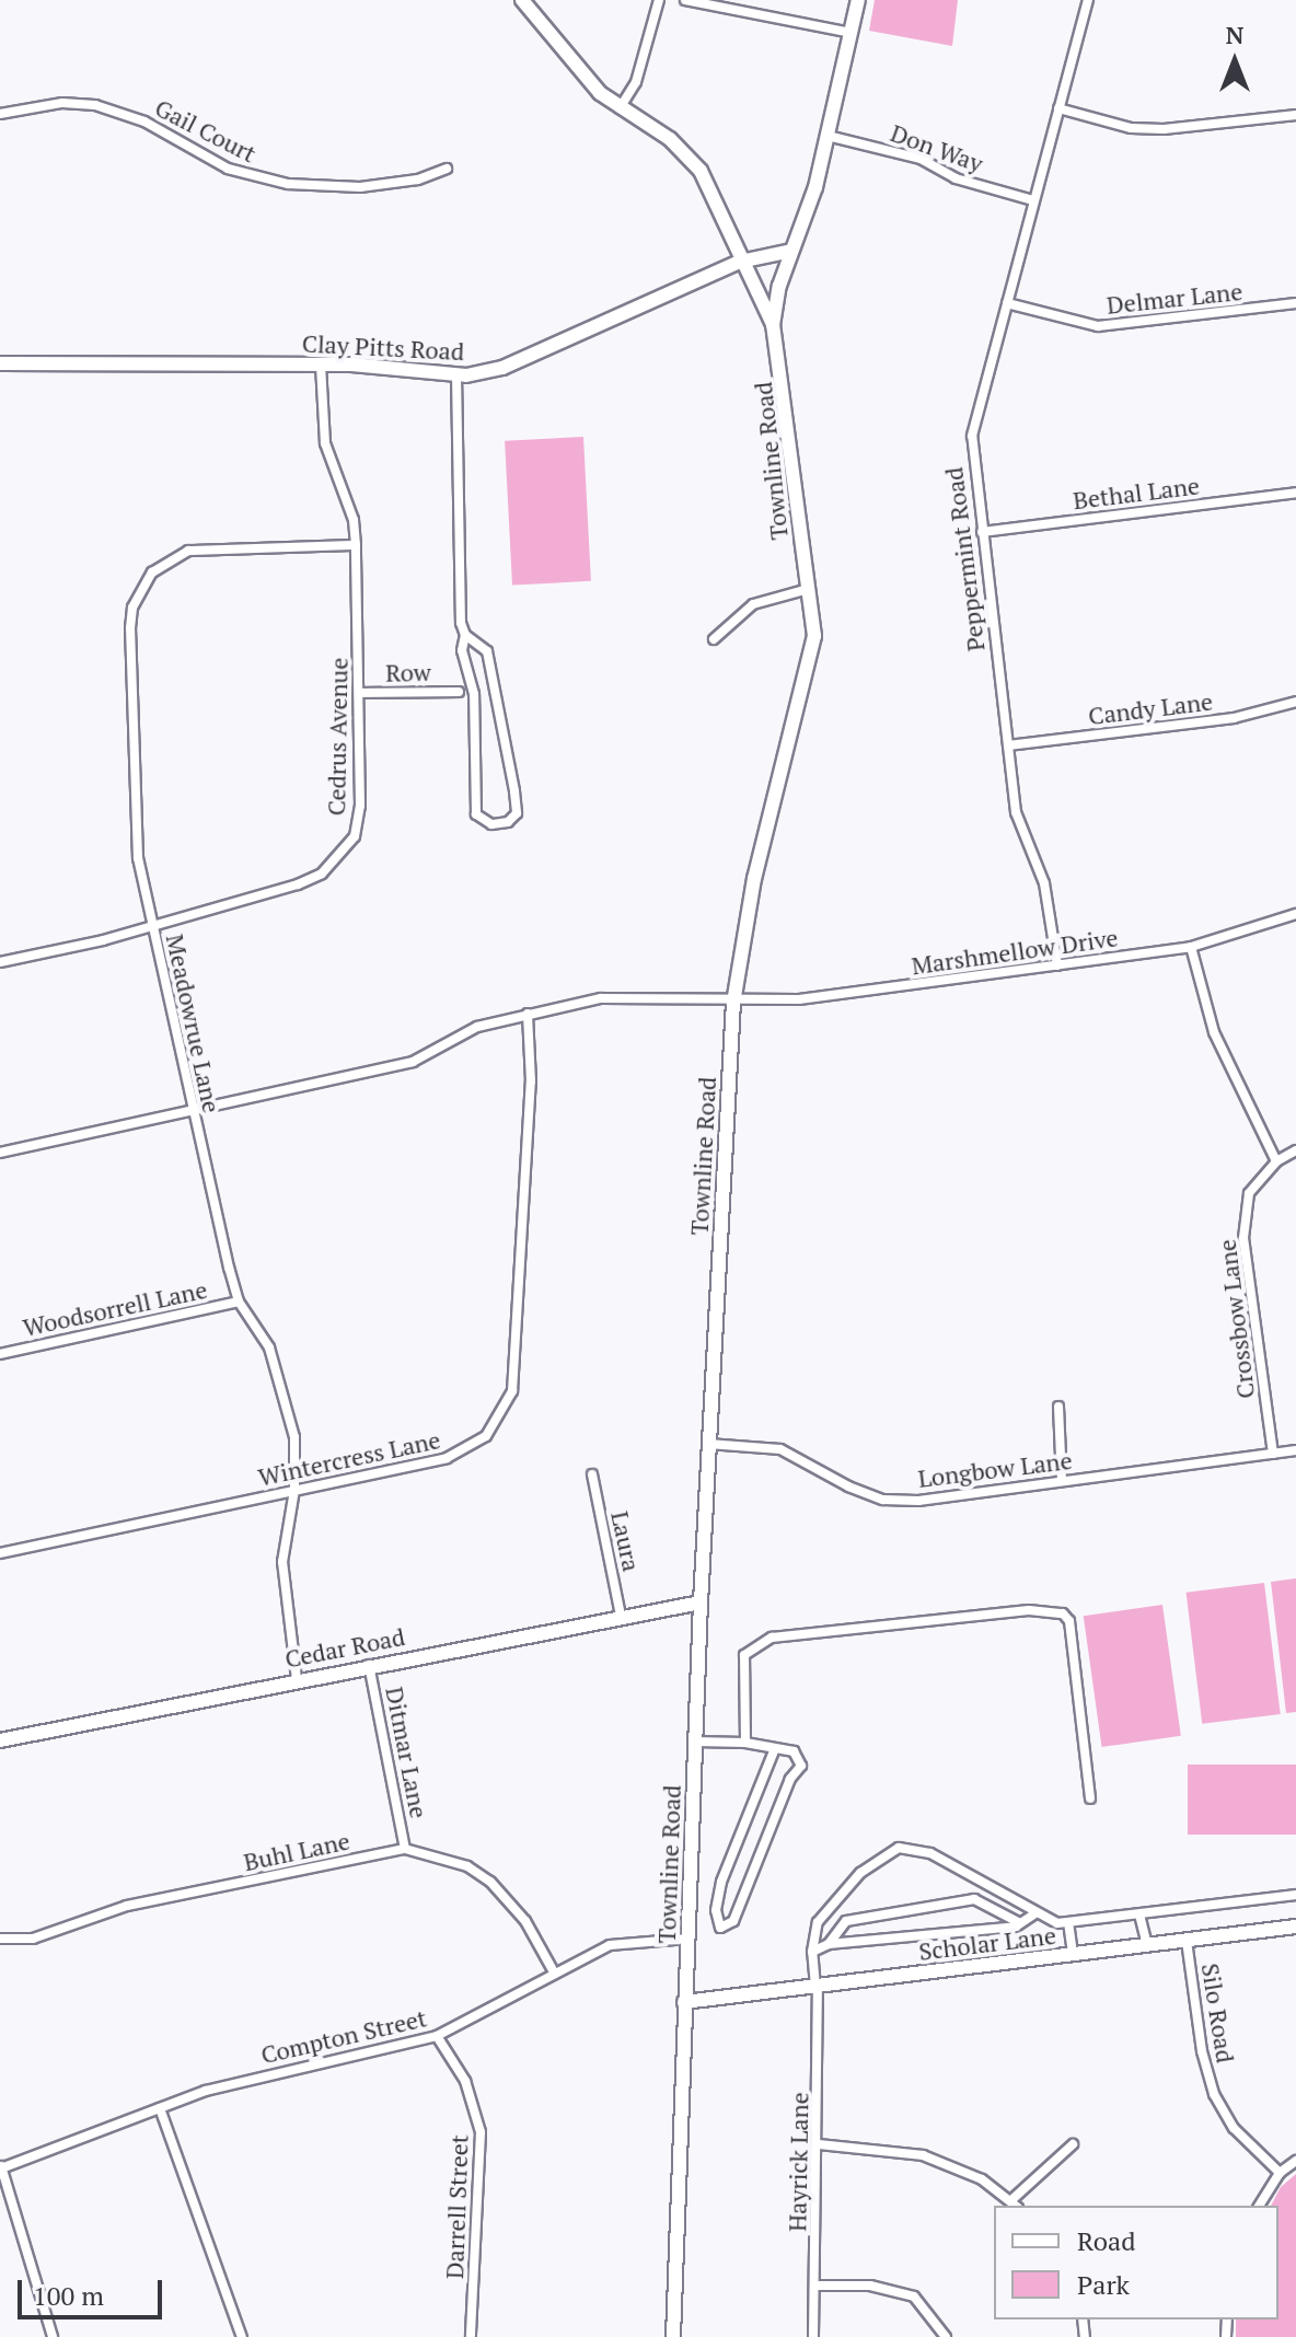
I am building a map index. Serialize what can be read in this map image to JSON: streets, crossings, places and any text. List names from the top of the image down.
{
  "streets": {
    "street": [
      "Gail Court",
      "Don Way",
      "Delmar Lane",
      "Clay Pitts Road",
      "Townline Road",
      "Bethal Lane",
      "Peppermint Road",
      "Row",
      "Candy Lane",
      "Cedrus Avenue",
      "Marshmellow Drive",
      "Meadowrue Lane",
      "Woodsorrell Lane",
      "Crossbow Lane",
      "Wintercress Lane",
      "Longbow Lane",
      "Laura",
      "Cedar Road",
      "Ditmar Lane",
      "Buhl Lane",
      "Scholar Lane",
      "Silo Road",
      "Compton Street",
      "Hayrick Lane",
      "Darrell Street"
    ]
  },
  "crossings": [
    ["Don Way", "Townline Road"],
    ["Don Way", "Peppermint Road"],
    ["Delmar Lane", "Peppermint Road"],
    ["Clay Pitts Road", "Townline Road"],
    ["Clay Pitts Road", "Cedrus Avenue"],
    ["Townline Road", "Marshmellow Drive"],
    ["Townline Road", "Longbow Lane"],
    ["Townline Road", "Cedar Road"],
    ["Townline Road", "Scholar Lane"],
    ["Townline Road", "Compton Street"],
    ["Bethal Lane", "Peppermint Road"],
    ["Peppermint Road", "Candy Lane"],
    ["Peppermint Road", "Marshmellow Drive"],
    ["Row", "Cedrus Avenue"],
    ["Cedrus Avenue", "Meadowrue Lane"],
    ["Marshmellow Drive", "Meadowrue Lane"],
    ["Marshmellow Drive", "Wintercress Lane"],
    ["Meadowrue Lane", "Woodsorrell Lane"],
    ["Meadowrue Lane", "Wintercress Lane"],
    ["Meadowrue Lane", "Cedar Road"],
    ["Crossbow Lane", "Longbow Lane"],
    ["Laura", "Cedar Road"],
    ["Cedar Road", "Ditmar Lane"],
    ["Ditmar Lane", "Buhl Lane"],
    ["Buhl Lane", "Compton Street"],
    ["Scholar Lane", "Silo Road"],
    ["Scholar Lane", "Hayrick Lane"],
    ["Compton Street", "Darrell Street"]
  ],
  "legend": ["Road", "Park"],
  "scale_bar": "100 m",
  "north": "top"
}
